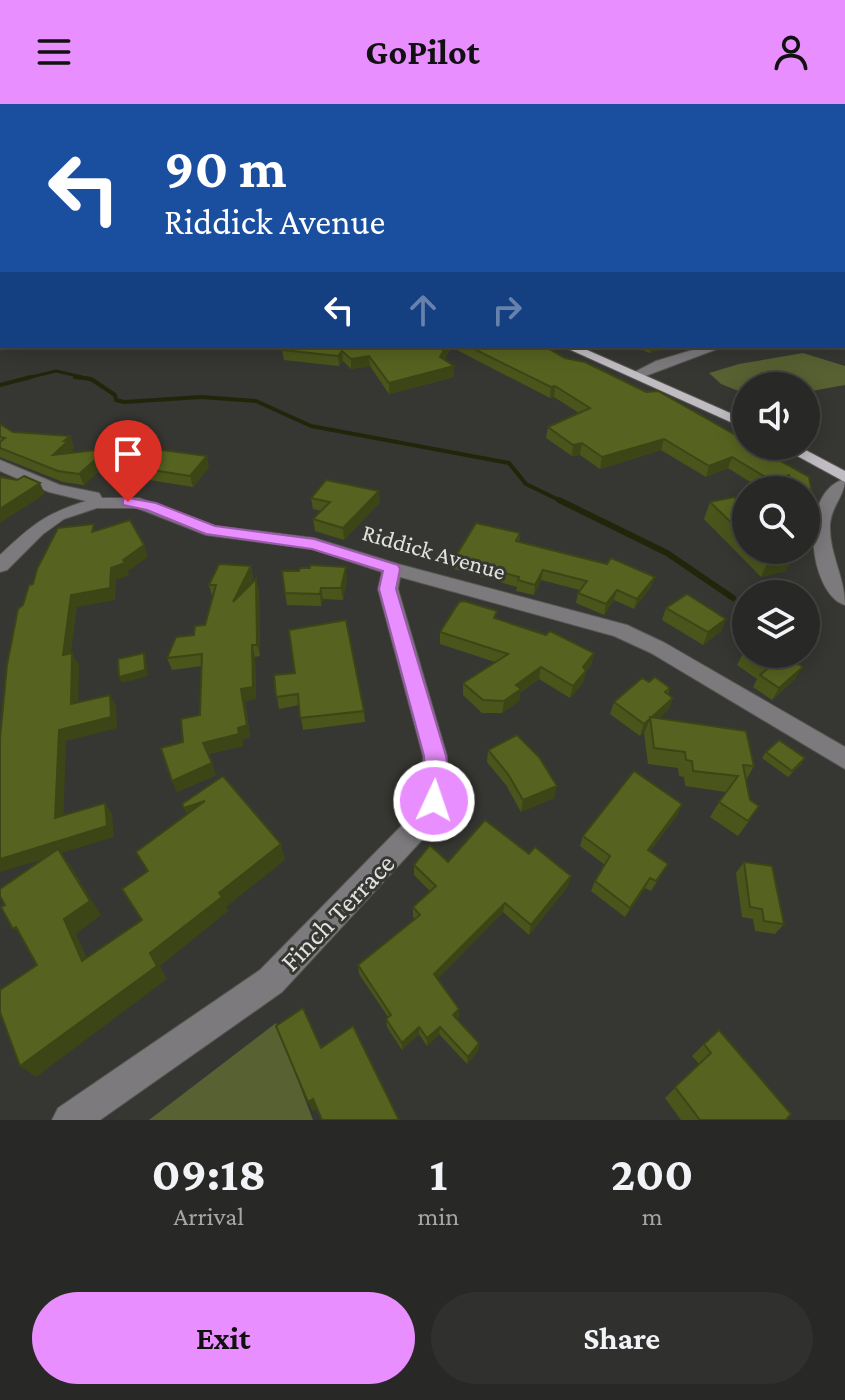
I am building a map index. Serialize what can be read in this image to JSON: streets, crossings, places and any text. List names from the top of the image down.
{
  "streets": {
    "street": ["Riddick Avenue", "Finch Terrace"]
  },
  "crossings": [
    ["Riddick Avenue", "Finch Terrace"]
  ],
  "page": {
    "header": "GoPilot",
    "turn": ["90 m", "Riddick Avenue"],
    "eta": [
      "09:18",
      "Arrival",
      "1",
      "min",
      "200",
      "m"
    ],
    "buttons": ["Exit", "Share"]
  }
}
